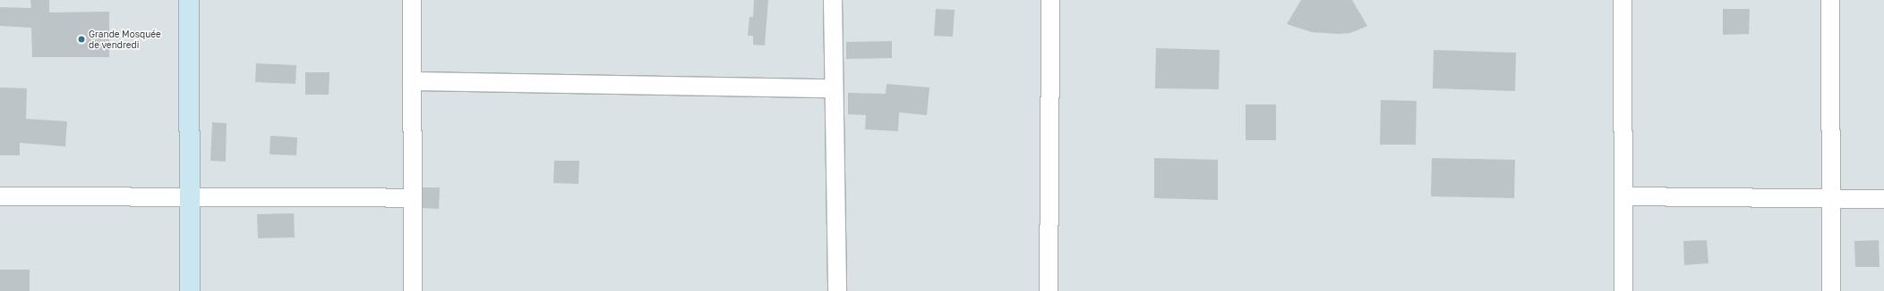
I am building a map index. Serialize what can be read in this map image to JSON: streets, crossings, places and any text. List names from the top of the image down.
{
  "places": ["Grande Mosquée de vendredi"]
}
